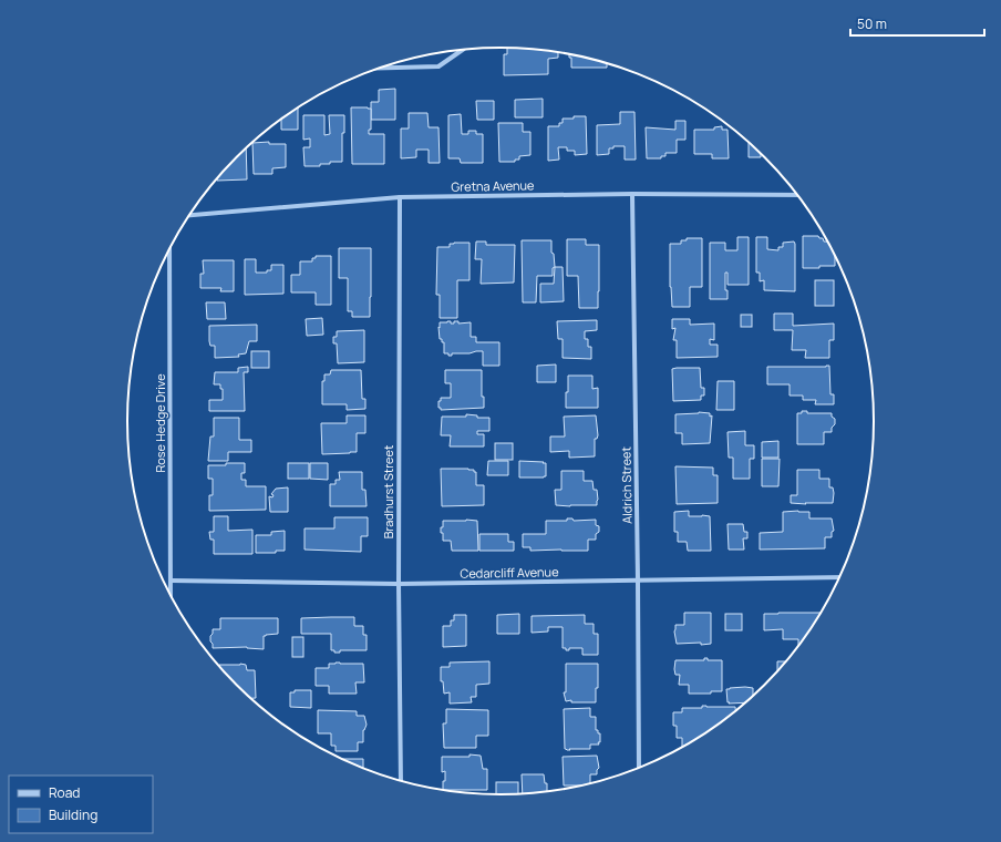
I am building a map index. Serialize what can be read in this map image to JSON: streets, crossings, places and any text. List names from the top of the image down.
{
  "streets": {
    "street": [
      "Gretna Avenue",
      "Rose Hedge Drive",
      "Aldrich Street",
      "Bradhurst Street",
      "Cedarcliff Avenue"
    ]
  },
  "crossings": [
    ["Gretna Avenue", "Aldrich Street"],
    ["Gretna Avenue", "Bradhurst Street"],
    ["Rose Hedge Drive", "Cedarcliff Avenue"],
    ["Aldrich Street", "Cedarcliff Avenue"],
    ["Bradhurst Street", "Cedarcliff Avenue"]
  ],
  "legend": ["Road", "Building"],
  "scale_bar": "50 m"
}
